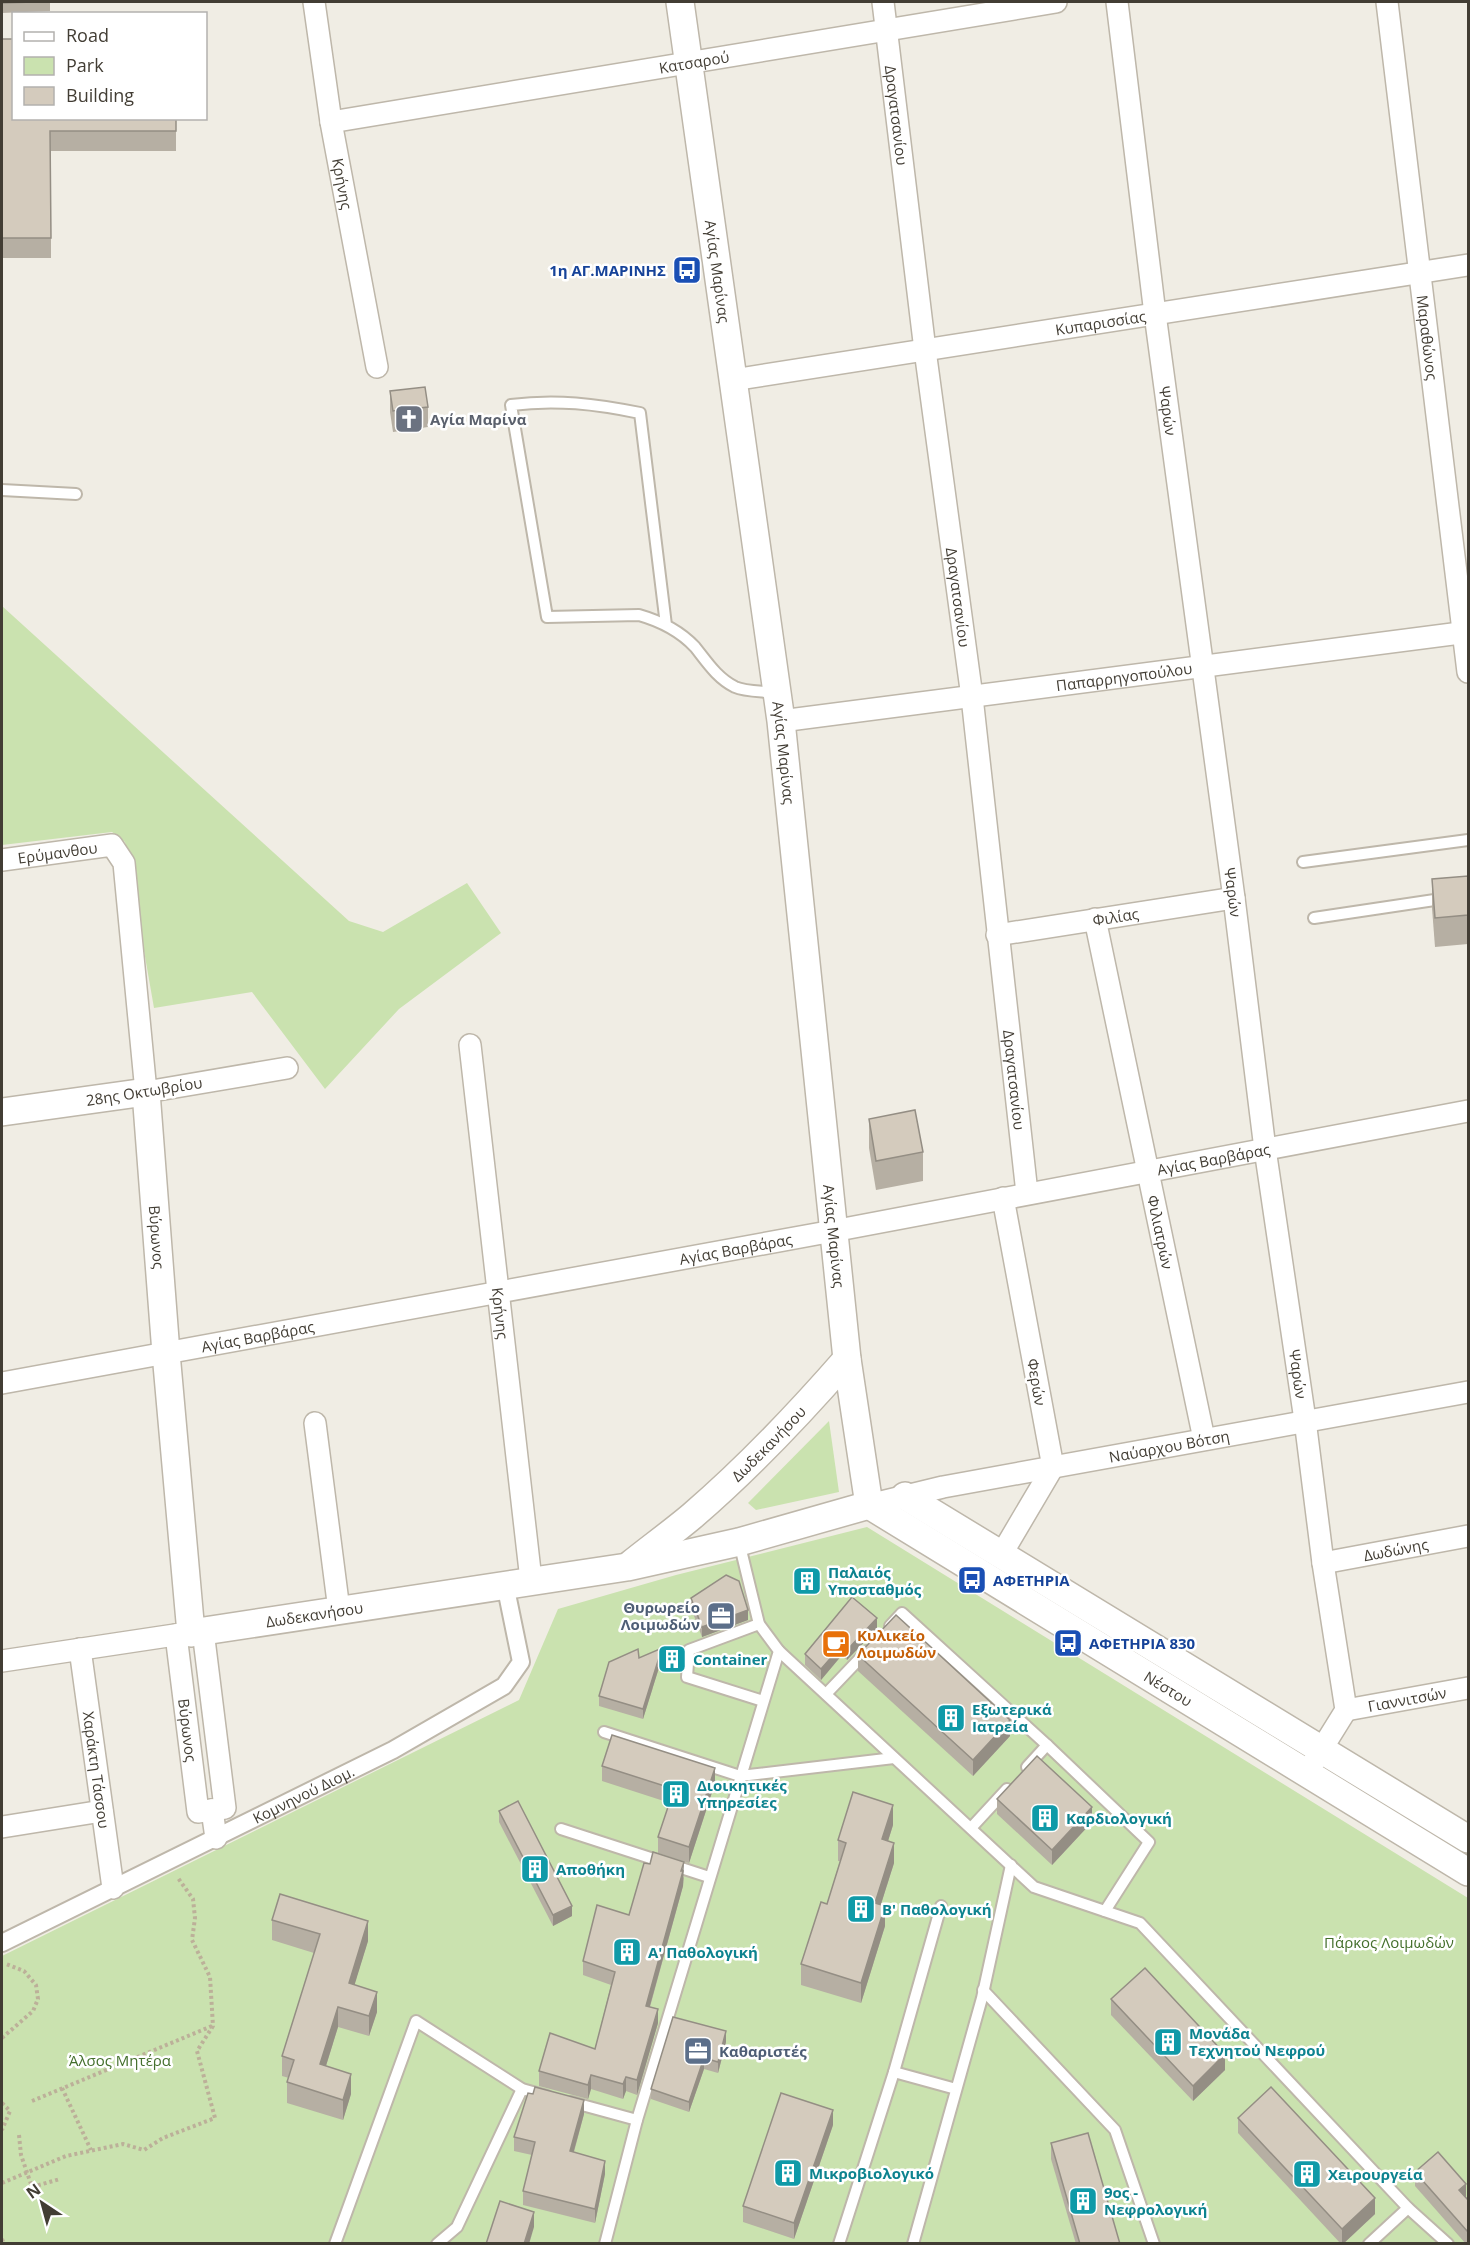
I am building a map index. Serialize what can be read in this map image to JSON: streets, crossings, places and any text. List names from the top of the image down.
{
  "streets": {
    "street": [
      "Κατσαρού",
      "Δραγατσανίου",
      "Κρήνης",
      "Αγίας Μαρίνας",
      "Κυπαρισσίας",
      "Μαραθώνος",
      "Ψαρών",
      "Παπαρρηγοπούλου",
      "Ερύμανθου",
      "Φιλίας",
      "28ης Οκτωβρίου",
      "Αγίας Βαρβάρας",
      "Φιλιατρών",
      "Βύρωνος",
      "Φερών",
      "Δωδεκανήσου",
      "Ναύαρχου Βότση",
      "Δωδώνης",
      "Νέστου",
      "Γιαννιτσών",
      "Χαράκτη Τάσσου",
      "Κομνηνού Διομ."
    ]
  },
  "crossings": [
    ["Κατσαρού", "Δραγατσανίου"],
    ["Κατσαρού", "Κρήνης"],
    ["Κατσαρού", "Αγίας Μαρίνας"],
    ["Δραγατσανίου", "Κυπαρισσίας"],
    ["Δραγατσανίου", "Παπαρρηγοπούλου"],
    ["Δραγατσανίου", "Φιλίας"],
    ["Δραγατσανίου", "Αγίας Βαρβάρας"],
    ["Κρήνης", "Αγίας Βαρβάρας"],
    ["Κρήνης", "Δωδεκανήσου"],
    ["Αγίας Μαρίνας", "Κυπαρισσίας"],
    ["Αγίας Μαρίνας", "Παπαρρηγοπούλου"],
    ["Αγίας Μαρίνας", "Αγίας Βαρβάρας"],
    ["Αγίας Μαρίνας", "Δωδεκανήσου"],
    ["Αγίας Μαρίνας", "Ναύαρχου Βότση"],
    ["Αγίας Μαρίνας", "Νέστου"],
    ["Κυπαρισσίας", "Μαραθώνος"],
    ["Κυπαρισσίας", "Ψαρών"],
    ["Μαραθώνος", "Παπαρρηγοπούλου"],
    ["Ψαρών", "Παπαρρηγοπούλου"],
    ["Ψαρών", "Φιλίας"],
    ["Ψαρών", "Αγίας Βαρβάρας"],
    ["Ψαρών", "Ναύαρχου Βότση"],
    ["Ψαρών", "Δωδώνης"],
    ["Ψαρών", "Γιαννιτσών"],
    ["Ερύμανθου", "Βύρωνος"],
    ["Φιλίας", "Φιλιατρών"],
    ["28ης Οκτωβρίου", "Βύρωνος"],
    ["Αγίας Βαρβάρας", "Φιλιατρών"],
    ["Αγίας Βαρβάρας", "Βύρωνος"],
    ["Αγίας Βαρβάρας", "Φερών"],
    ["Φιλιατρών", "Ναύαρχου Βότση"],
    ["Βύρωνος", "Δωδεκανήσου"],
    ["Βύρωνος", "Κομνηνού Διομ."],
    ["Φερών", "Ναύαρχου Βότση"],
    ["Δωδεκανήσου", "Ναύαρχου Βότση"],
    ["Δωδεκανήσου", "Νέστου"],
    ["Δωδεκανήσου", "Χαράκτη Τάσσου"],
    ["Δωδεκανήσου", "Κομνηνού Διομ."],
    ["Ναύαρχου Βότση", "Νέστου"],
    ["Χαράκτη Τάσσου", "Κομνηνού Διομ."]
  ],
  "parks": ["Πάρκος Λοιμωδών", "Άλσος Μητέρα"],
  "places": {
    "bus stop": ["1η ΑΓ.ΜΑΡΙΝΗΣ", "ΑΦΕΤΗΡΙΑ", "ΑΦΕΤΗΡΙΑ 830"],
    "church": ["Αγία Μαρίνα"],
    "building": [
      "Παλαιός Υποσταθμός",
      "Container",
      "Εξωτερικά Ιατρεία",
      "Διοικητικές Υπηρεσίες",
      "Καρδιολογική",
      "Αποθήκη",
      "Β' Παθολογική",
      "Α' Παθολογική",
      "Μονάδα Τεχνητού Νεφρού",
      "Μικροβιολογικό",
      "Χειρουργεία",
      "9ος - Νεφρολογική"
    ],
    "office": ["Θυρωρείο Λοιμωδών", "Καθαριστές"],
    "cafe": ["Κυλικείο Λοιμωδών"]
  },
  "legend": ["Road", "Park", "Building"],
  "north": "top left"
}
